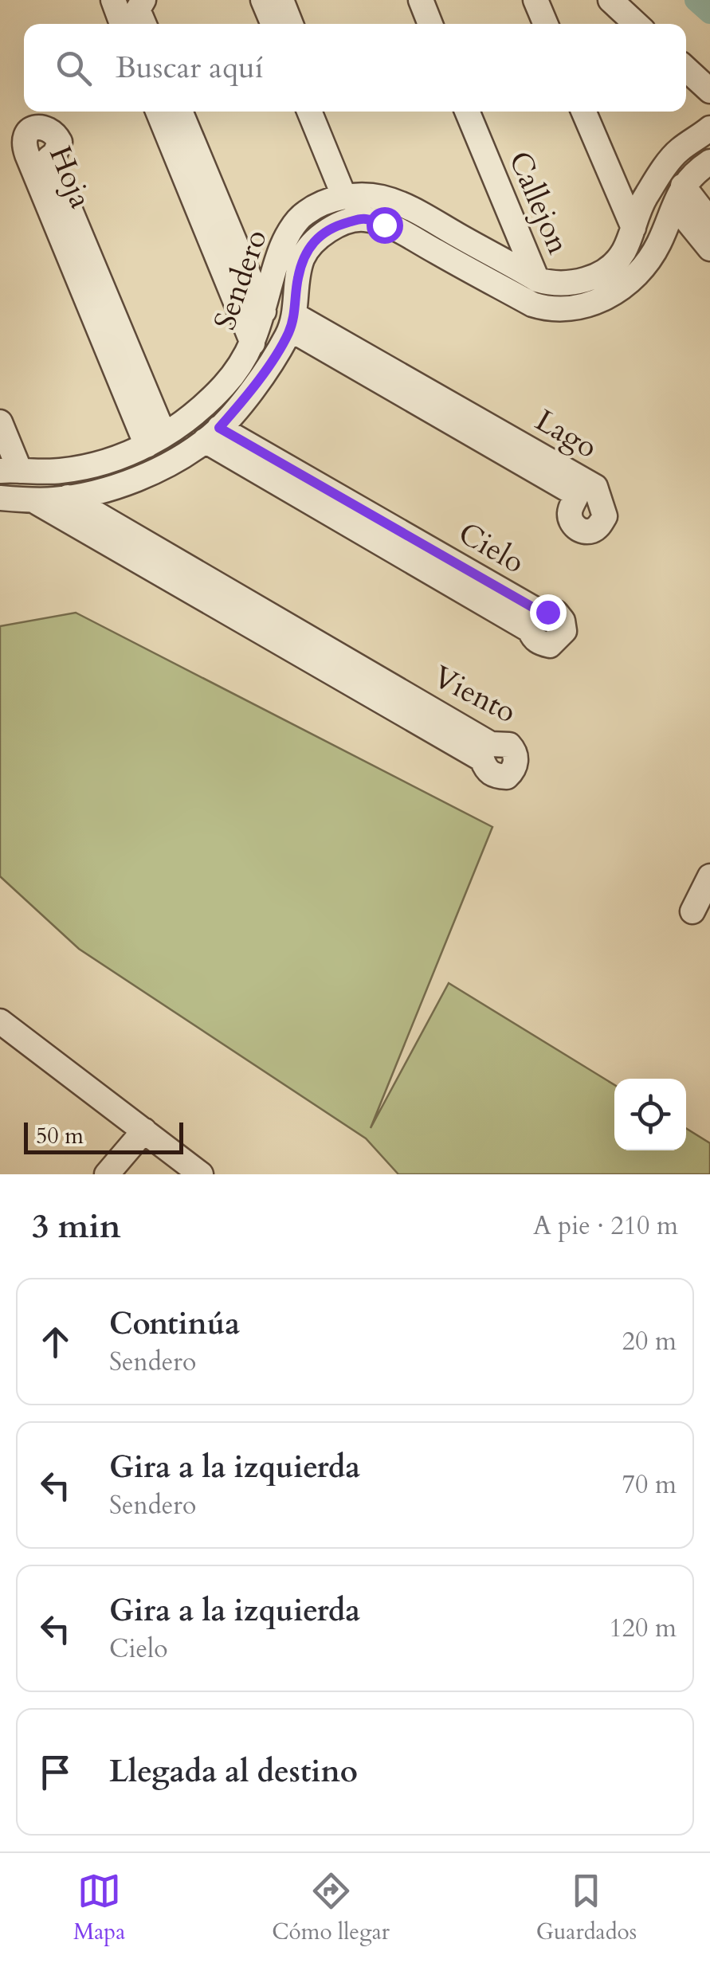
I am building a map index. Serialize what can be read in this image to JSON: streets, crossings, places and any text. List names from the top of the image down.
{
  "streets": {
    "street": [
      "Hoja",
      "Callejon",
      "Sendero",
      "Lago",
      "Cielo",
      "Viento"
    ]
  },
  "crossings": [
    ["Hoja", "Sendero"],
    ["Sendero", "Lago"],
    ["Sendero", "Cielo"],
    ["Sendero", "Viento"]
  ],
  "scale_bar": "50 m",
  "page": {
    "search": "Buscar aquí",
    "scale": "50 m",
    "heading": ["3 min", "A pie · 210 m"],
    "list": [
      ["Continúa", "Sendero", "20 m"],
      ["Gira a la izquierda", "Sendero", "70 m"],
      ["Gira a la izquierda", "Cielo", "120 m"],
      "Llegada al destino"
    ],
    "nav": ["Mapa", "Cómo llegar", "Guardados"]
  }
}
